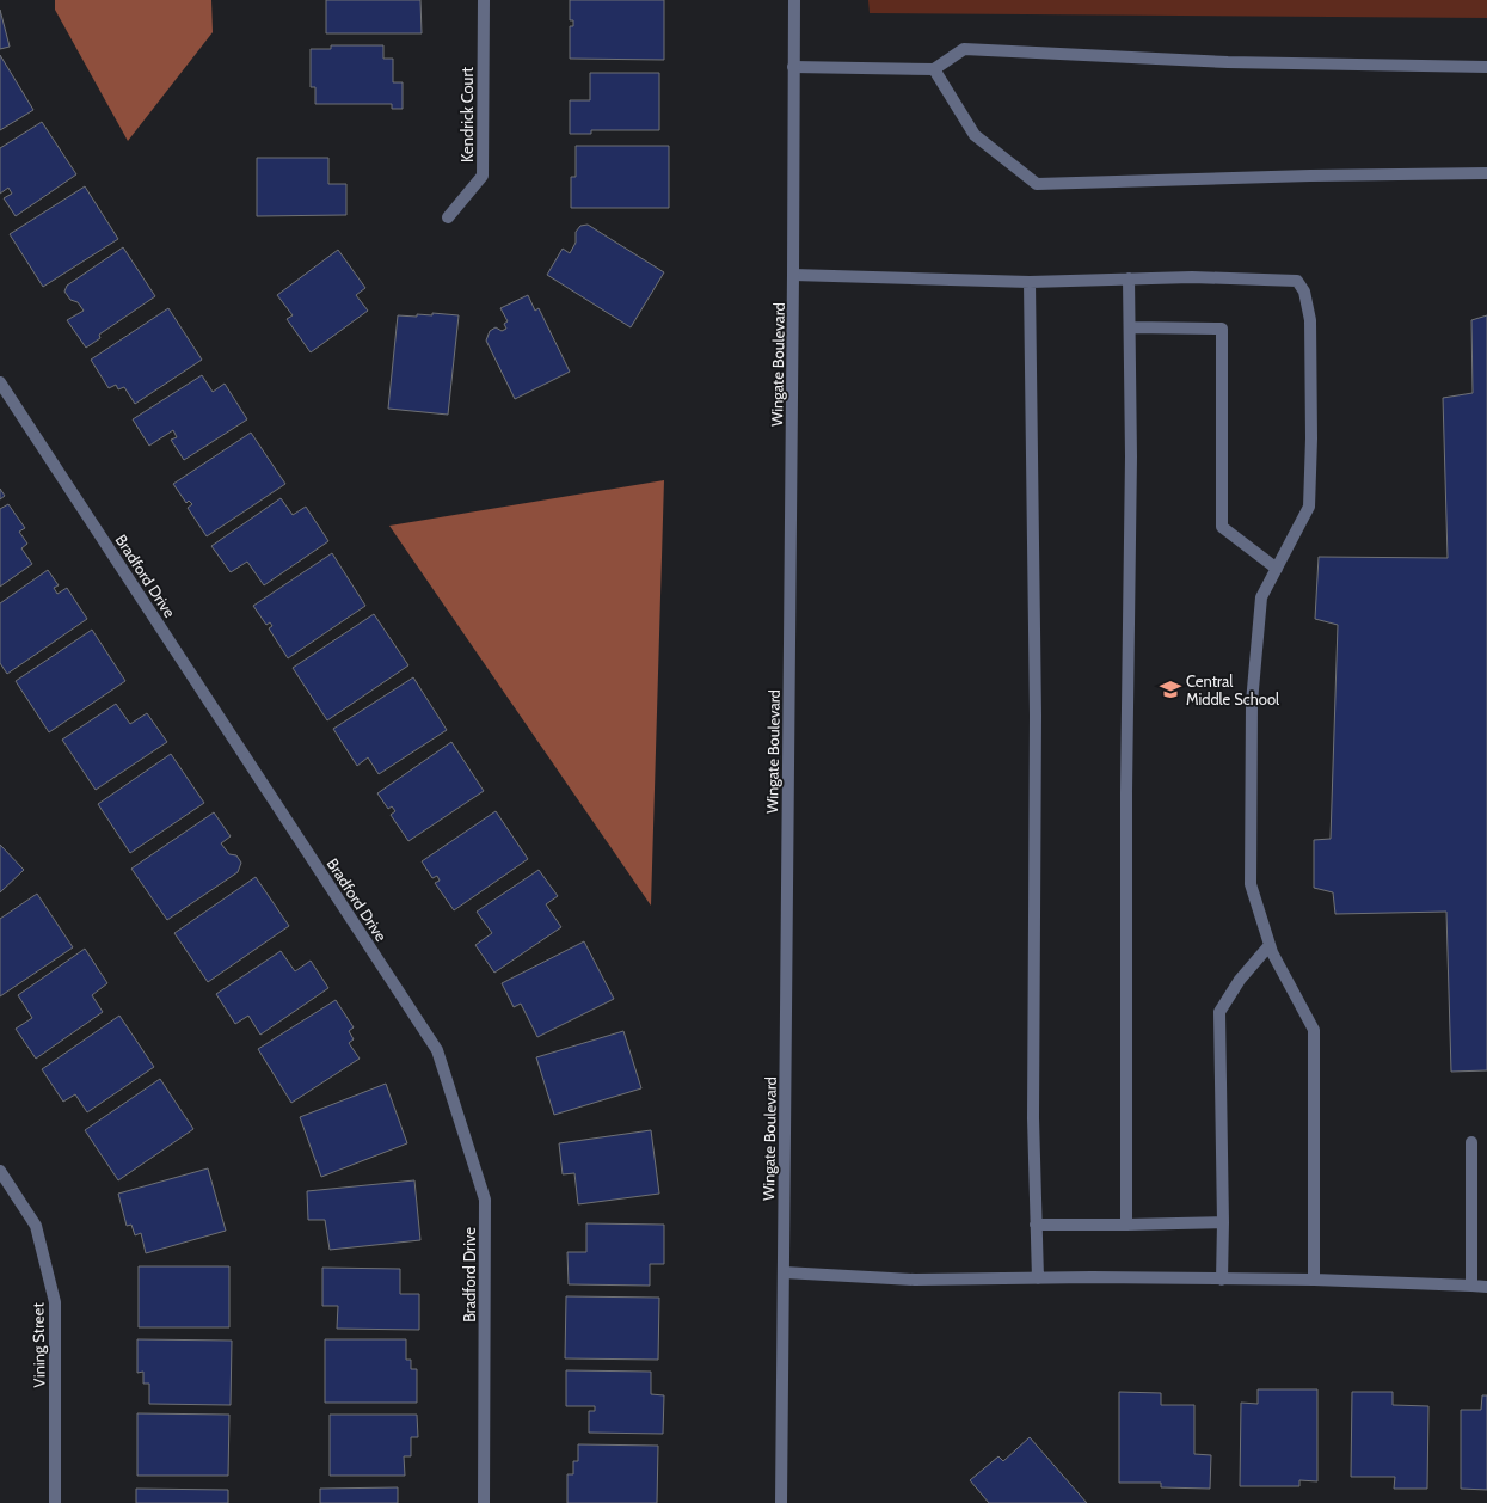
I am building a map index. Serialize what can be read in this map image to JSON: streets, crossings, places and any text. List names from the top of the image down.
{
  "streets": {
    "street": [
      "Kendrick Court",
      "Wingate Boulevard",
      "Bradford Drive",
      "Vining Street"
    ]
  },
  "places": {
    "school or university": ["Central Middle School"]
  }
}
